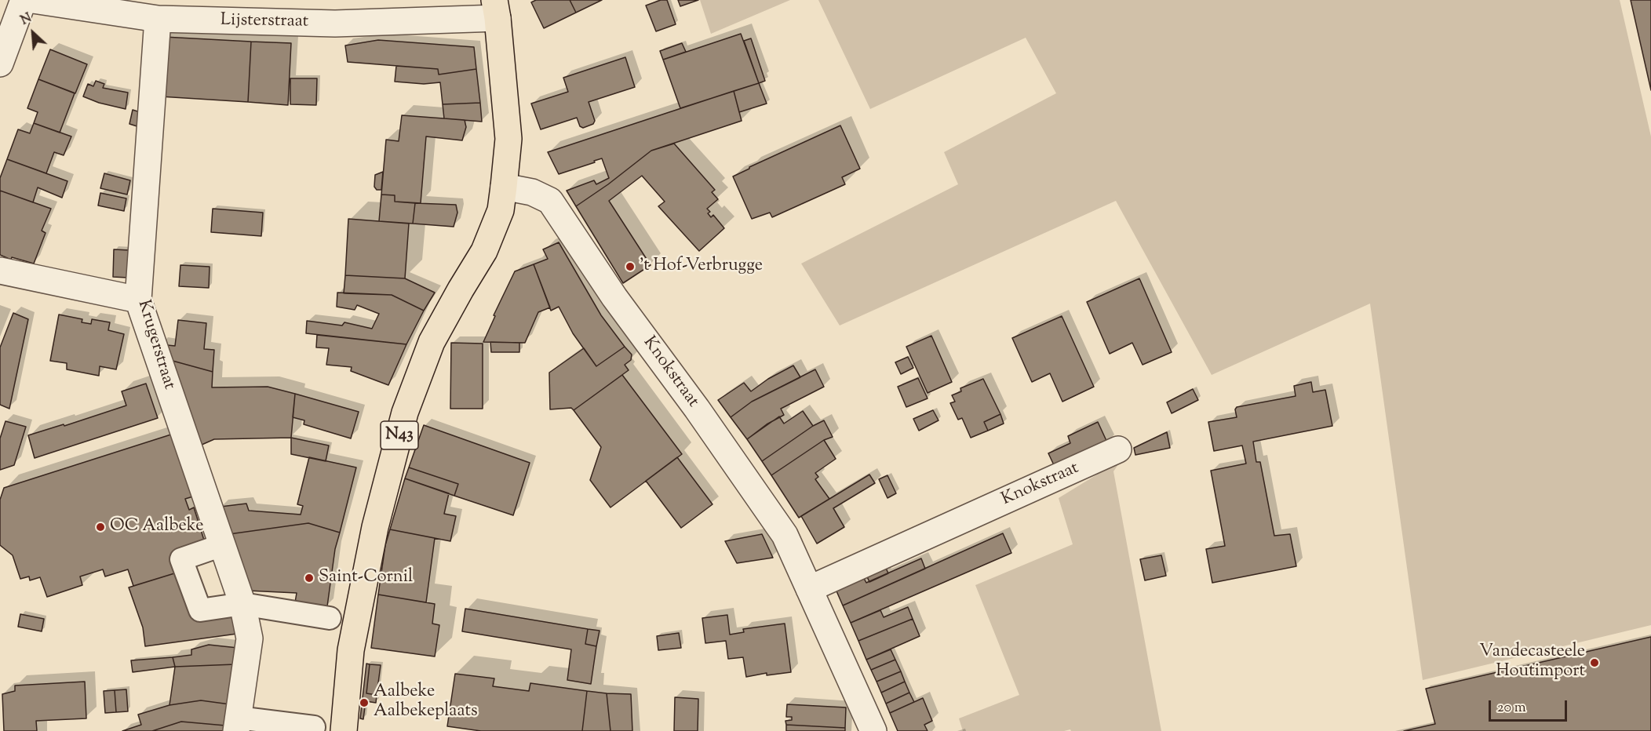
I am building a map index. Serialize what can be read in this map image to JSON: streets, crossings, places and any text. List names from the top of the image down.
{
  "streets": {
    "main road": ["N43"],
    "street": ["Lijsterstraat", "Krugerstraat", "Knokstraat"]
  },
  "crossings": [
    ["Lijsterstraat", "Krugerstraat"],
    ["Lijsterstraat", "N43"],
    ["Knokstraat", "N43"]
  ],
  "places": [
    "'t Hof-Verbrugge",
    "OC Aalbeke",
    "Saint-Cornil",
    "Vandecasteele Houtimport",
    "Aalbeke Aalbekeplaats"
  ],
  "scale_bar": "20 m",
  "north": "top left"
}
